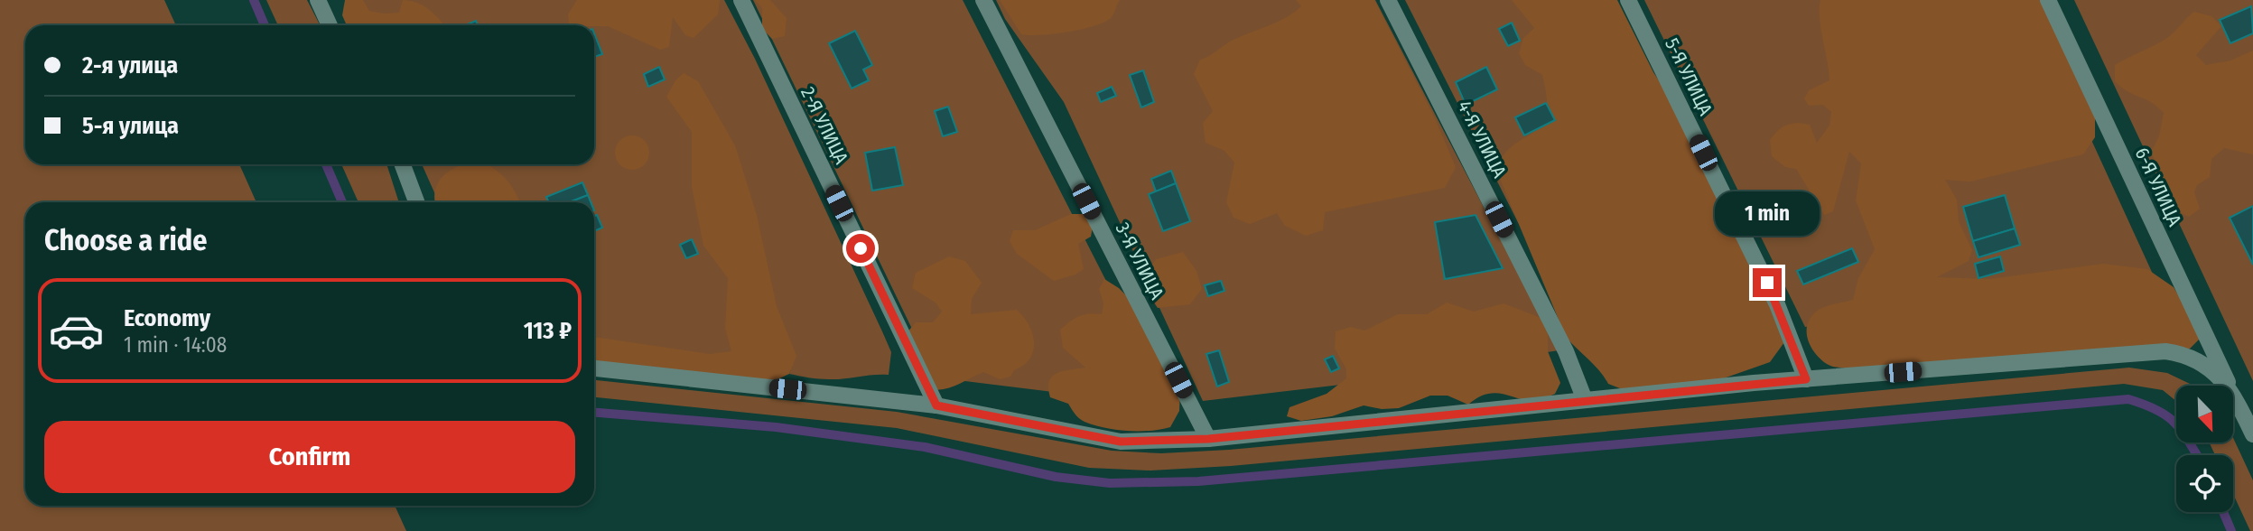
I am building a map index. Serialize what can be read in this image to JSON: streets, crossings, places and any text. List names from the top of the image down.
{
  "streets": {
    "street": [
      "5-Я УЛИЦА",
      "2-Я УЛИЦА",
      "4-Я УЛИЦА",
      "6-Я УЛИЦА",
      "3-Я УЛИЦА"
    ]
  },
  "north": "bottom right",
  "page": {
    "banner": ["2-я улица", "5-я улица"],
    "bubble": "1 min",
    "heading": "Choose a ride",
    "list": [
      {
        "name": "Economy",
        "note": "1 min · 14:08",
        "value": "113 ₽"
      }
    ],
    "buttons": "Confirm"
  }
}
